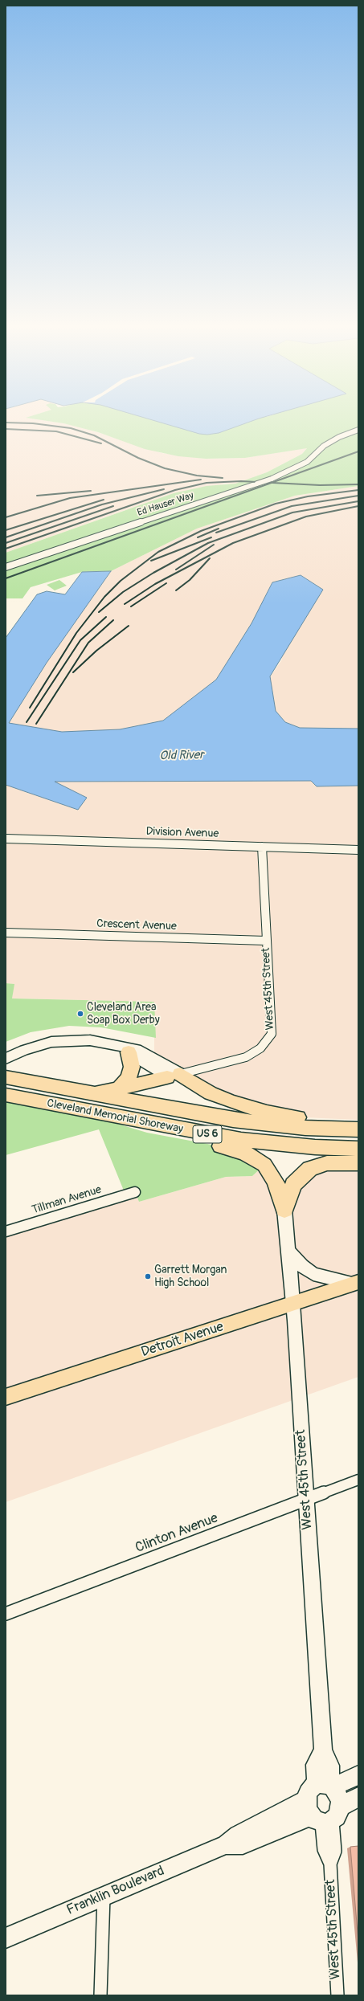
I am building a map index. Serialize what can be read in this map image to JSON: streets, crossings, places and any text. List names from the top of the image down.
{
  "streets": {
    "highway": ["Cleveland Memorial Shoreway", "US 6"],
    "main road": ["Detroit Avenue"],
    "street": [
      "Ed Hauser Way",
      "Division Avenue",
      "Crescent Avenue",
      "West 45th Street",
      "Tillman Avenue",
      "Clinton Avenue",
      "Franklin Boulevard"
    ]
  },
  "crossings": [
    ["Division Avenue", "West 45th Street"],
    ["Crescent Avenue", "West 45th Street"],
    ["West 45th Street", "Detroit Avenue"],
    ["West 45th Street", "Clinton Avenue"],
    ["West 45th Street", "Franklin Boulevard"]
  ],
  "water": ["Old River"],
  "places": ["Cleveland Area Soap Box Derby", "Garrett Morgan High School"]
}
